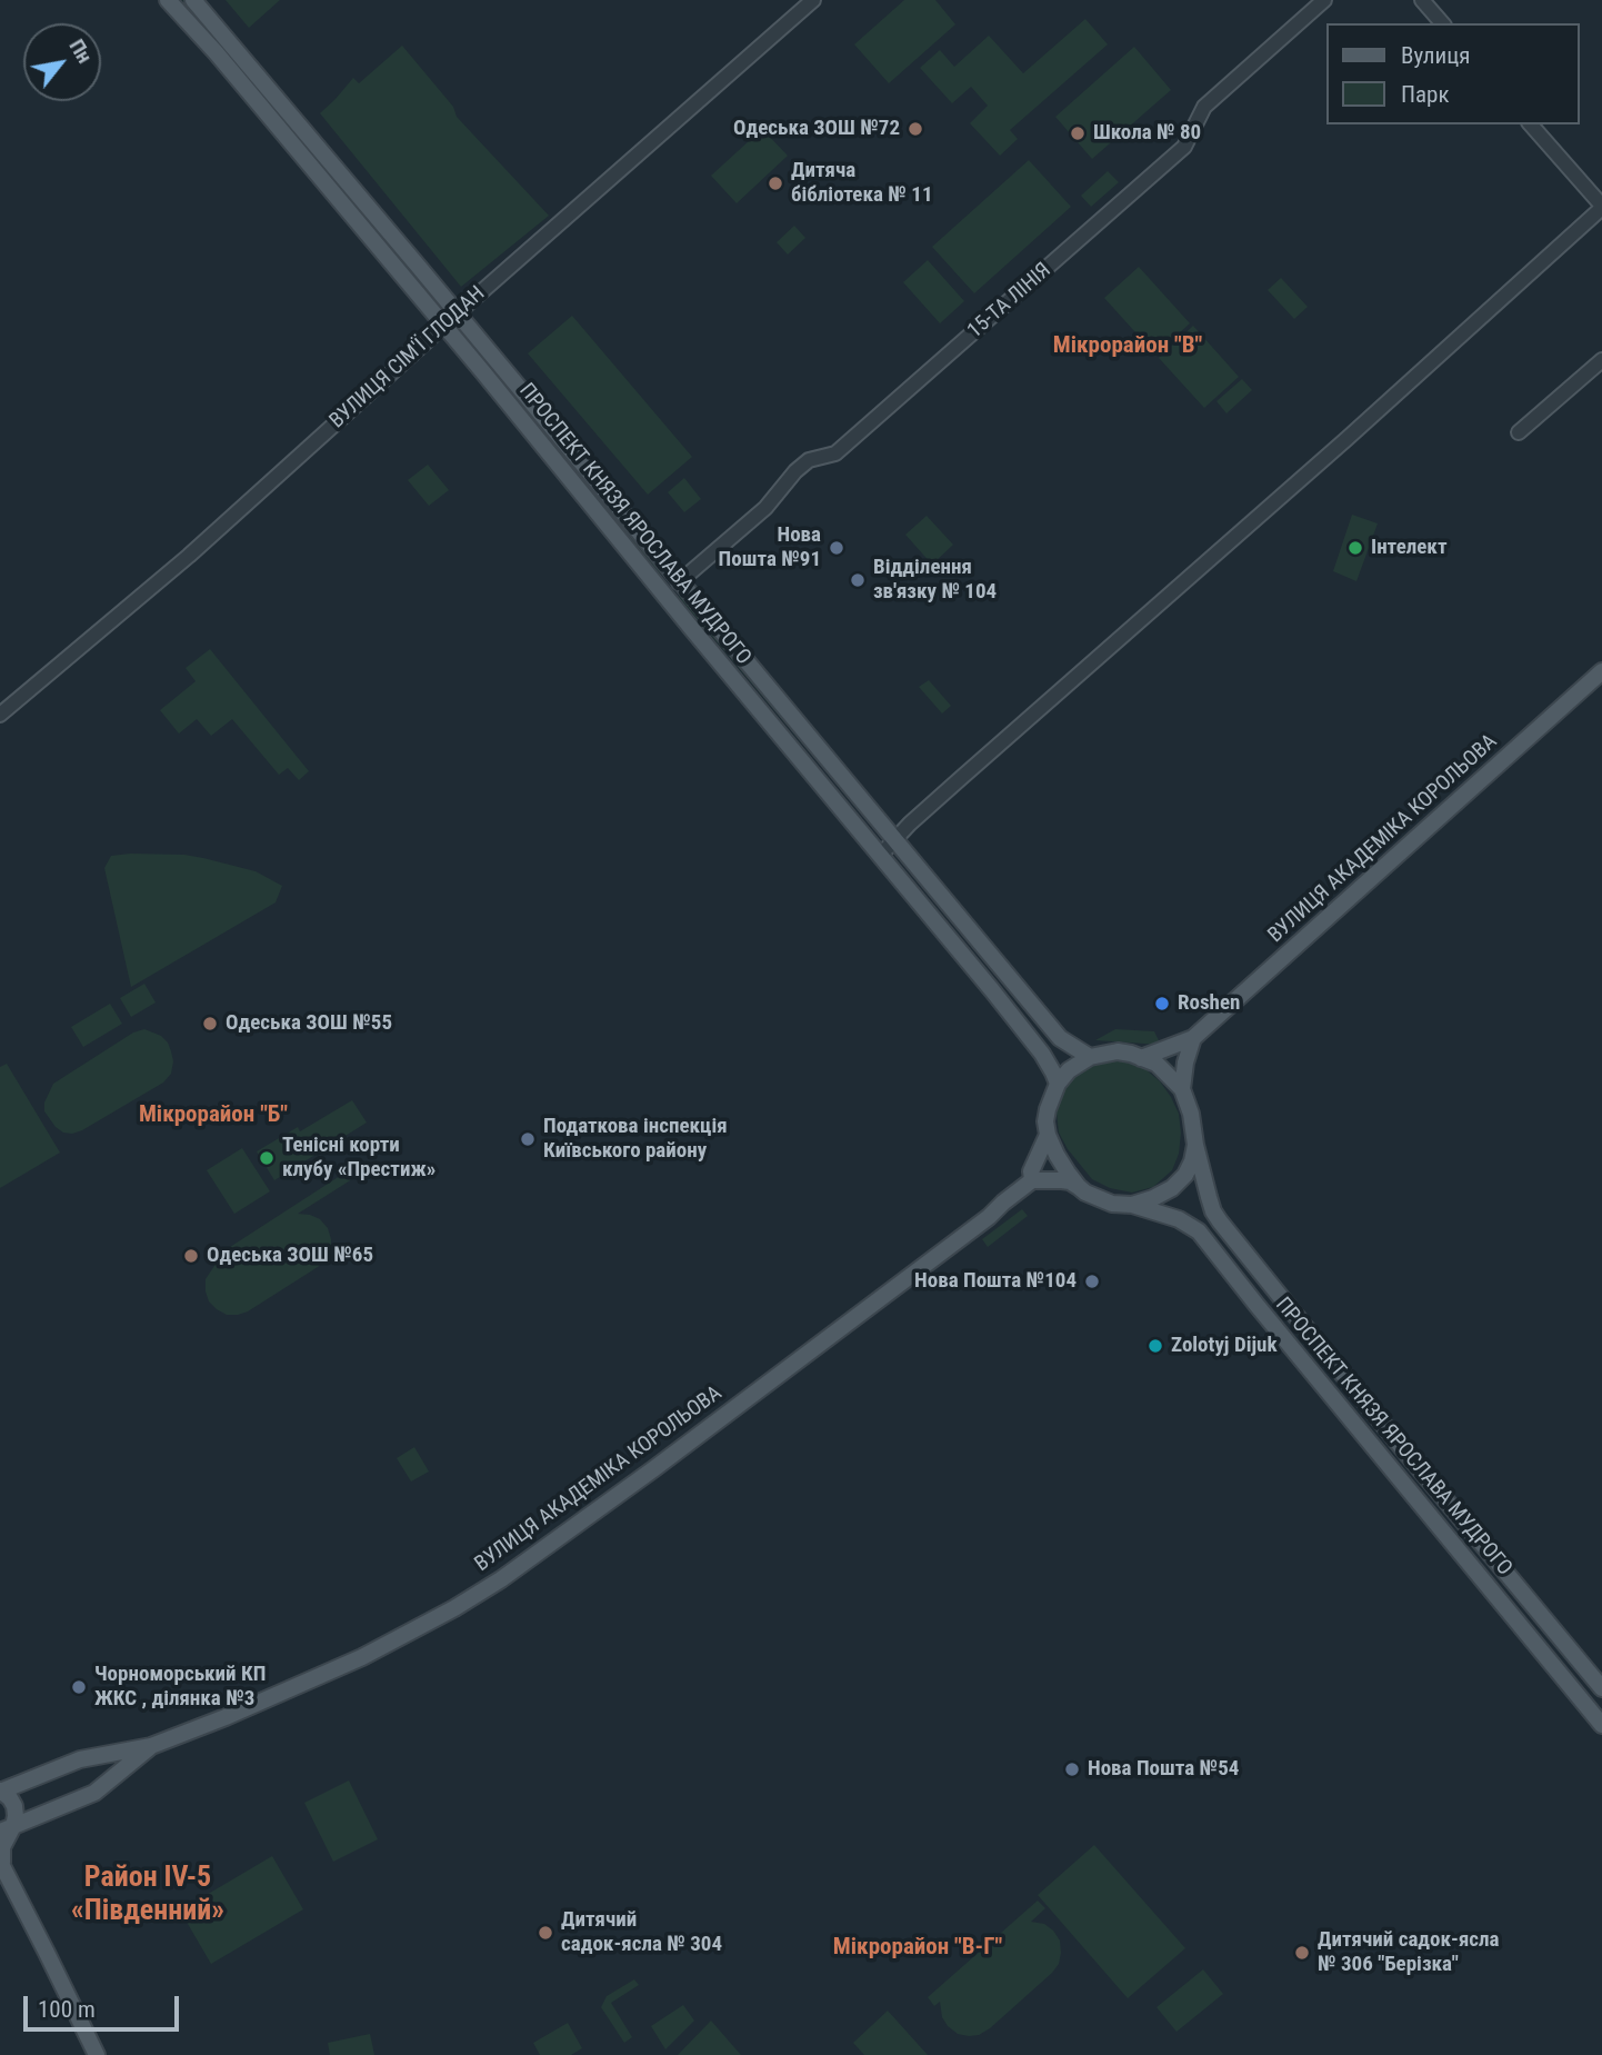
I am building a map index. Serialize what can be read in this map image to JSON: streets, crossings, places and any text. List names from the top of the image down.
{
  "streets": {
    "main road": ["ПРОСПЕКТ КНЯЗЯ ЯРОСЛАВА МУДРОГО", "ВУЛИЦЯ АКАДЕМІКА КОРОЛЬОВА"],
    "street": ["15-ТА ЛІНІЯ", "ВУЛИЦЯ СІМ'Ї ГЛОДАН"]
  },
  "crossings": [
    ["15-ТА ЛІНІЯ", "ПРОСПЕКТ КНЯЗЯ ЯРОСЛАВА МУДРОГО"],
    ["ВУЛИЦЯ СІМ'Ї ГЛОДАН", "ПРОСПЕКТ КНЯЗЯ ЯРОСЛАВА МУДРОГО"],
    ["ПРОСПЕКТ КНЯЗЯ ЯРОСЛАВА МУДРОГО", "ВУЛИЦЯ АКАДЕМІКА КОРОЛЬОВА"]
  ],
  "districts": [
    "Мікрорайон \"В\"",
    "Мікрорайон \"Б\"",
    "Район IV-5 «Південний»",
    "Мікрорайон \"В-Г\""
  ],
  "places": [
    "Одеська ЗОШ №72",
    "Школа № 80",
    "Дитяча бібліотека № 11",
    "Нова Пошта №91",
    "Інтелект",
    "Відділення зв'язку № 104",
    "Roshen",
    "Одеська ЗОШ №55",
    "Податкова інспекція Київського району",
    "Тенісні корти клубу «Престиж»",
    "Одеська ЗОШ №65",
    "Нова Пошта №104",
    "Zolotyj Dijuk",
    "Чорноморський КП ЖКС , ділянка №3",
    "Нова Пошта №54",
    "Дитячий садок-ясла № 304",
    "Дитячий садок-ясла № 306 \"Берізка\""
  ],
  "legend": ["Вулиця", "Парк"],
  "scale_bar": "100 m",
  "north": "top right"
}
